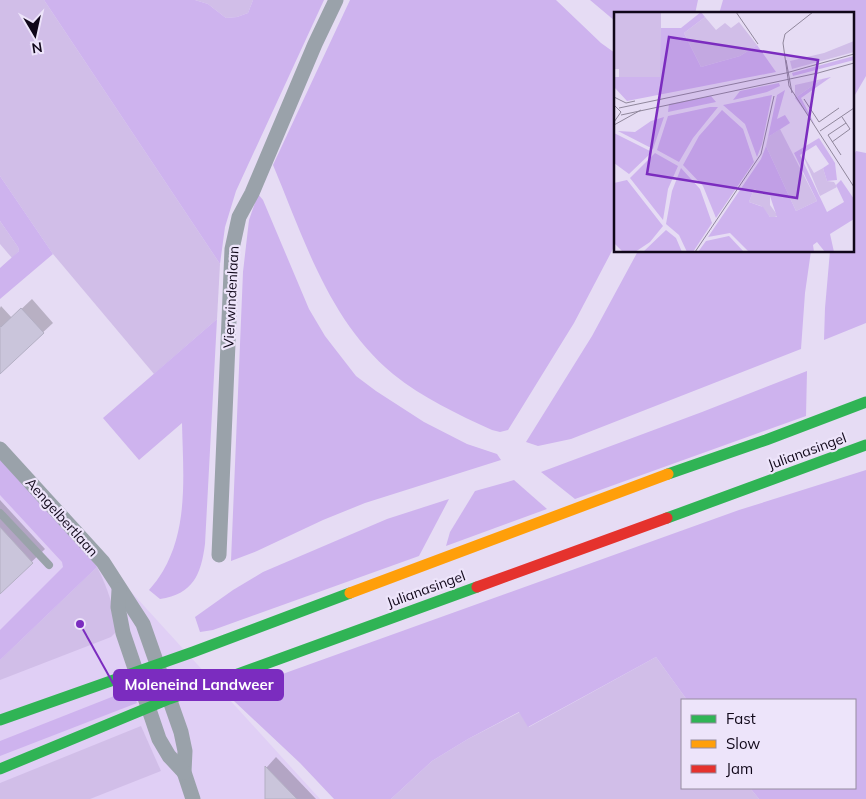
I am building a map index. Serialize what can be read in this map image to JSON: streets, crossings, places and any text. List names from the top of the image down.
{
  "streets": {
    "main road": ["Julianasingel"],
    "street": ["Vierwindenlaan", "Aengelbertlaan"]
  },
  "crossings": [
    ["Julianasingel", "Aengelbertlaan"]
  ],
  "places": ["Moleneind Landweer"],
  "legend": ["Fast", "Slow", "Jam"],
  "north": "bottom"
}
